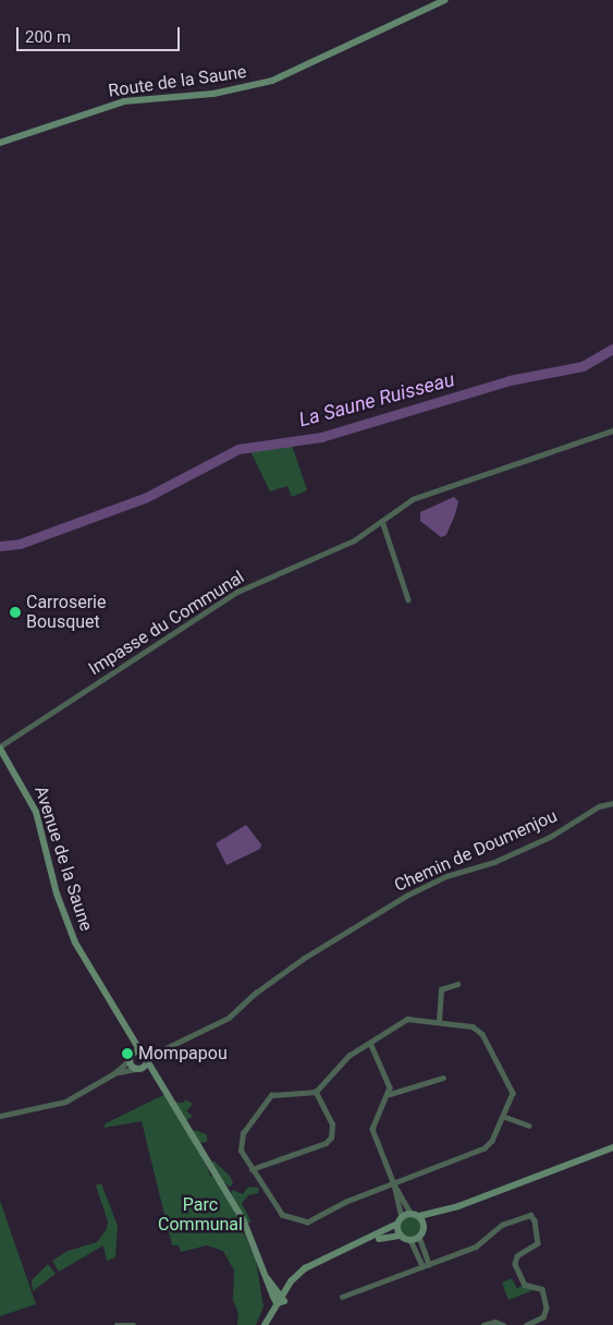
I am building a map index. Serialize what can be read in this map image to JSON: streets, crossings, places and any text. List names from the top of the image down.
{
  "streets": {
    "street": [
      "Route de la Saune",
      "Impasse du Communal",
      "Chemin de Doumenjou",
      "Avenue de la Saune"
    ]
  },
  "crossings": [
    ["Impasse du Communal", "Avenue de la Saune"]
  ],
  "water": ["La Saune Ruisseau"],
  "parks": ["Parc Communal"],
  "places": ["Carroserie Bousquet", "Mompapou"],
  "scale_bar": "200 m"
}
